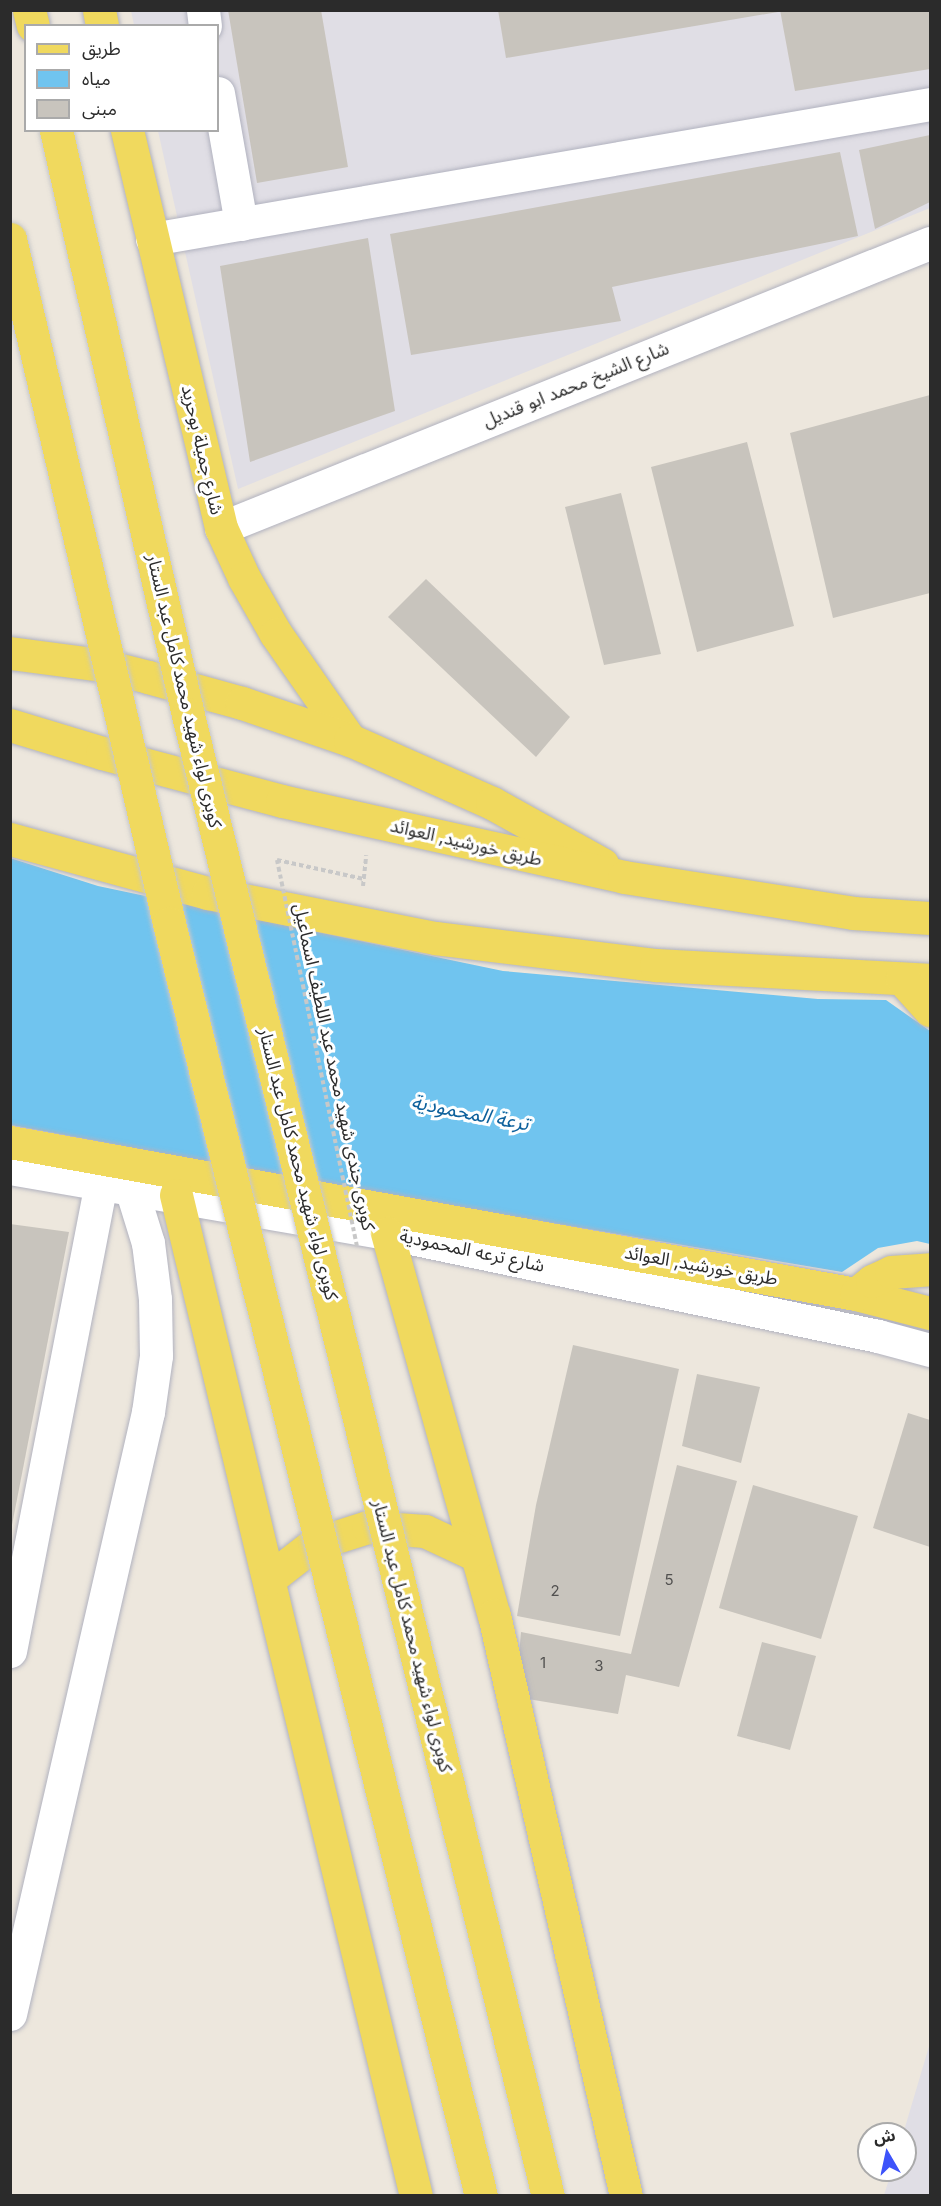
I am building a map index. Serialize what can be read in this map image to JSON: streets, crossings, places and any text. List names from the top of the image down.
{
  "streets": {
    "main road": ["شارع جميلة بوحريد", "كوبرى لواء شهيد محمد كامل عبد الستار", "طريق خورشيد, العوائد"],
    "street": ["شارع الشيخ محمد ابو قنديل", "شارع ترعه المحمودية"],
    "path": ["كوبرى جندى شهيد محمد عبد اللطيف اسماعيل"]
  },
  "crossings": [
    ["شارع الشيخ محمد ابو قنديل", "شارع جميلة بوحريد"]
  ],
  "water": ["ترعة المحمودية"],
  "house_numbers": [
    "5",
    "2",
    "1",
    "3"
  ],
  "legend": ["طريق", "مياه", "مبنى"],
  "north": "top"
}
